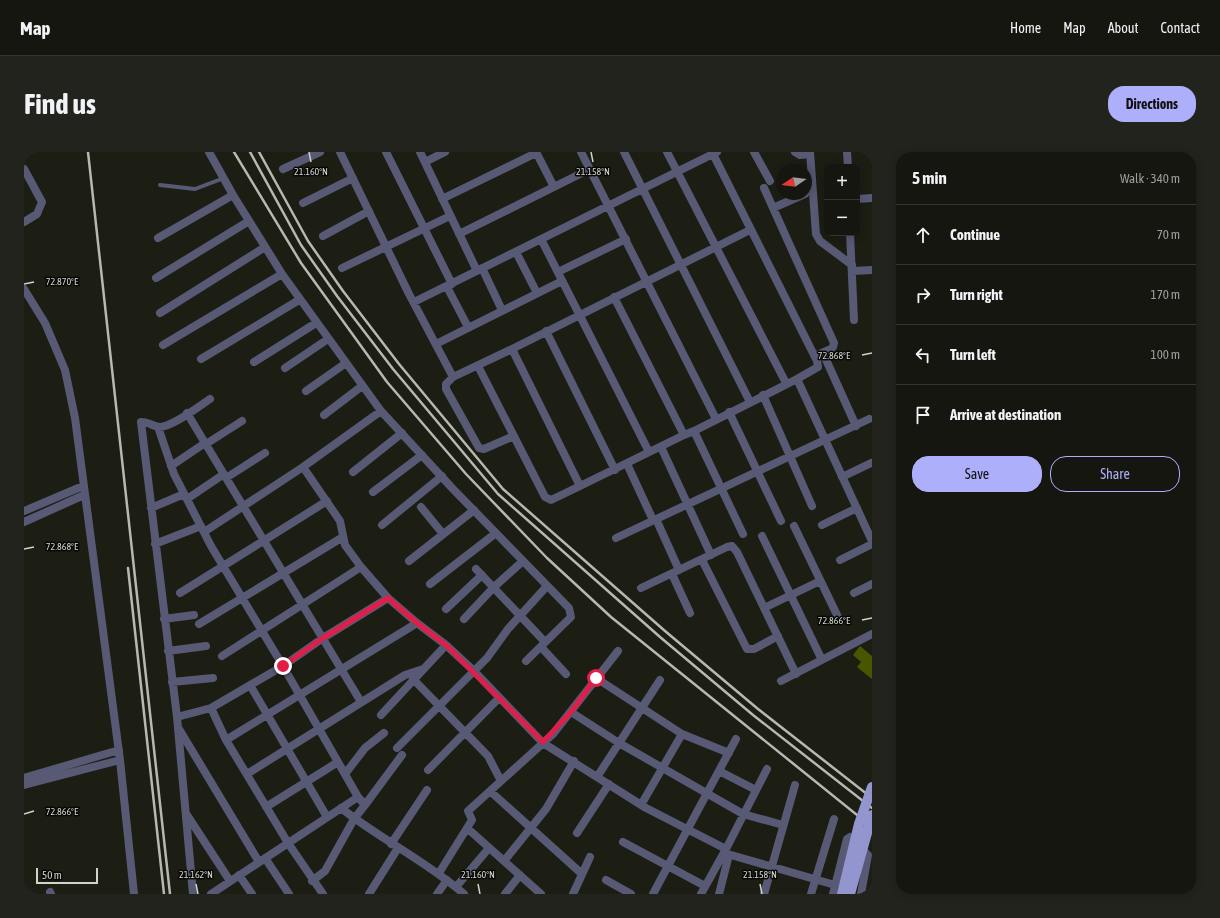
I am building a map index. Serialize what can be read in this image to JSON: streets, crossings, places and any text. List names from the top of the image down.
{
  "scale_bar": "50 m",
  "north": "left",
  "page": {
    "header": "Map",
    "nav": [
      "Home",
      "Map",
      "About",
      "Contact"
    ],
    "buttons": [
      "Directions",
      ["Save", "Share"]
    ],
    "title": "Find us",
    "heading": ["5 min", "Walk · 340 m"],
    "map_buttons": ["+", "−"],
    "list": [
      ["Continue", "70 m"],
      ["Turn right", "170 m"],
      ["Turn left", "100 m"],
      "Arrive at destination"
    ],
    "scale": "50 m"
  },
  "coordinates": [
    "21.160°N",
    "21.158°N",
    "72.870°E",
    "72.868°E",
    "72.866°E",
    "21.162°N"
  ]
}
